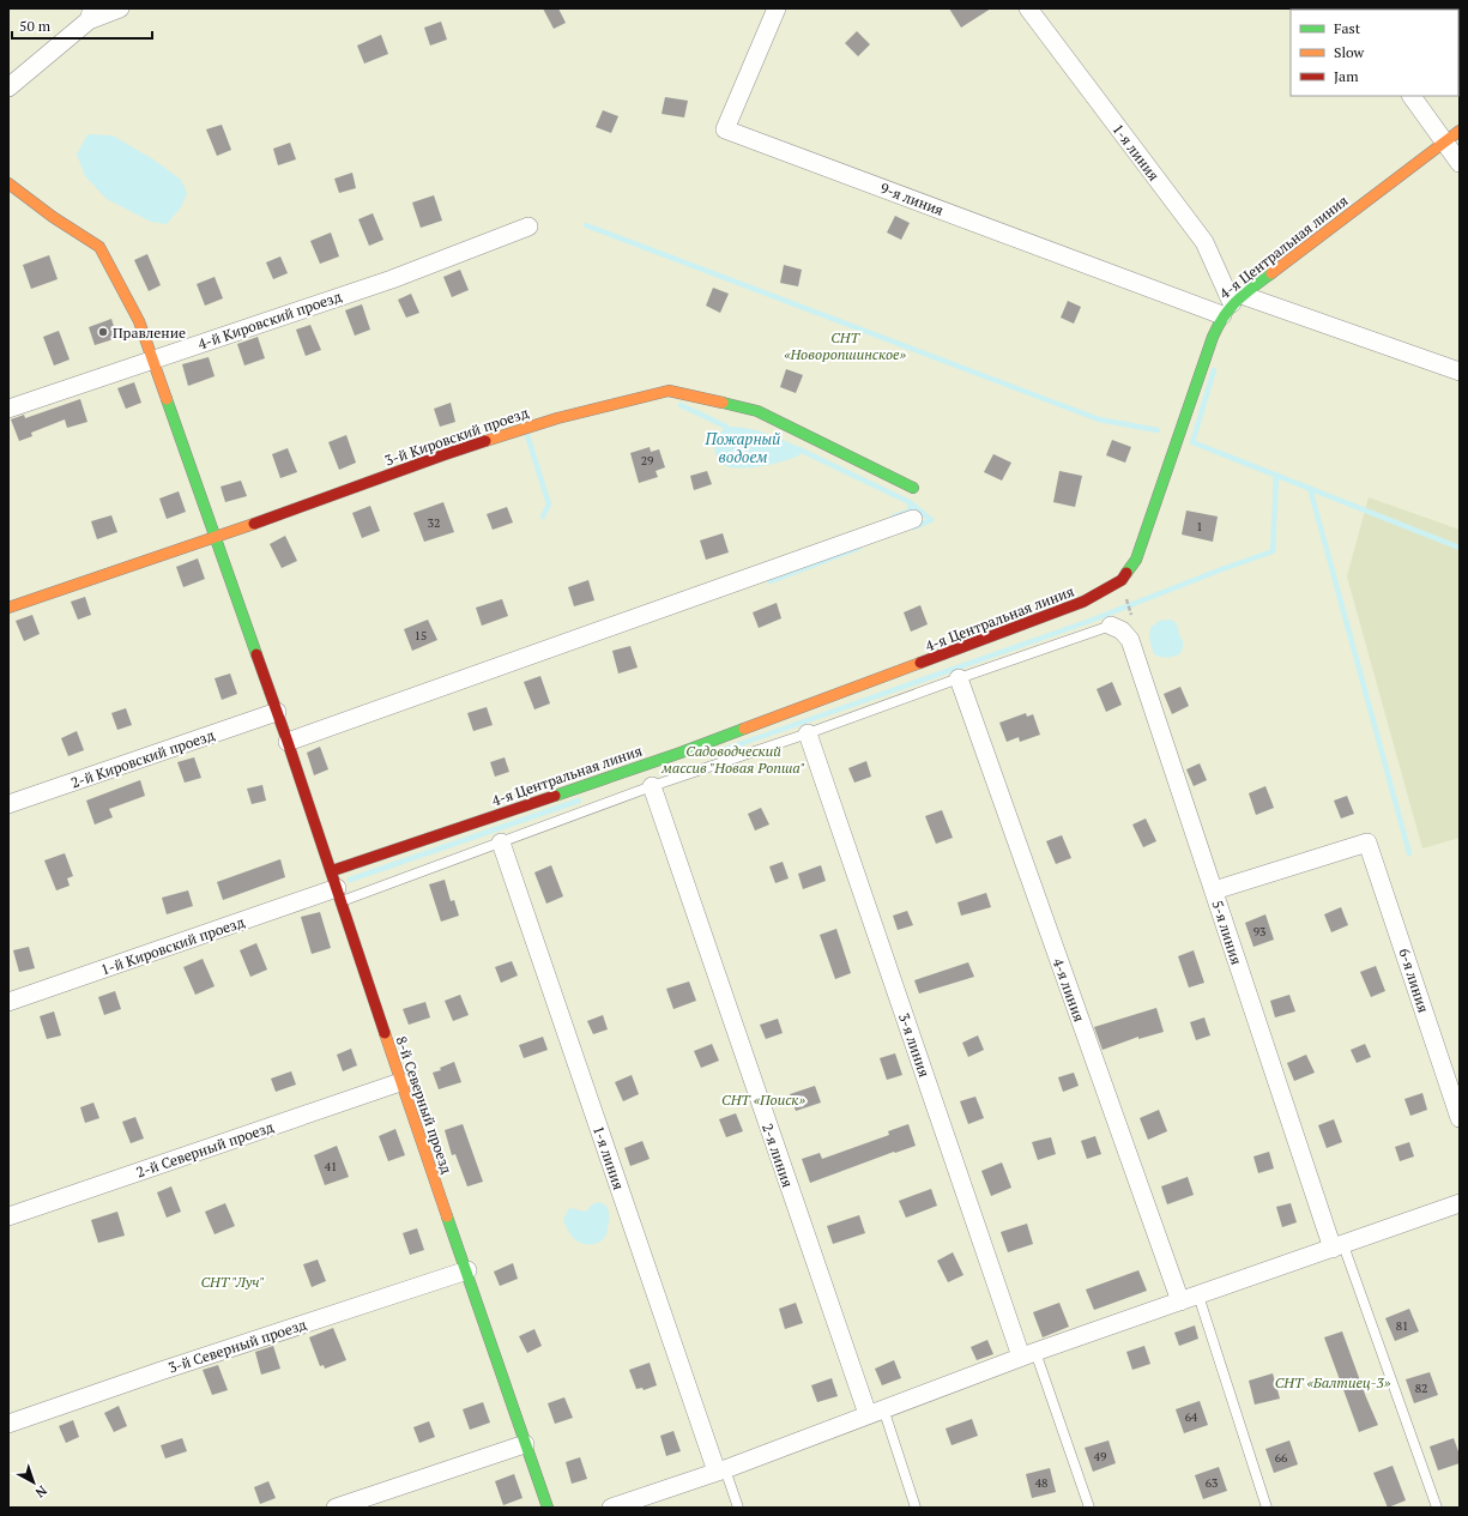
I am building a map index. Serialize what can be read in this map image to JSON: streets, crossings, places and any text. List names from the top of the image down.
{
  "streets": {
    "street": [
      "1-я линия",
      "9-я линия",
      "4-я Центральная линия",
      "4-й Кировский проезд",
      "3-й Кировский проезд",
      "2-й Кировский проезд",
      "5-я линия",
      "1-й Кировский проезд",
      "6-я линия",
      "4-я линия",
      "3-я линия",
      "8-й Северный проезд",
      "2-й Северный проезд",
      "2-я линия",
      "3-й Северный проезд"
    ]
  },
  "crossings": [
    ["1-я линия", "9-я линия"],
    ["1-я линия", "4-я Центральная линия"],
    ["9-я линия", "4-я Центральная линия"],
    ["4-я Центральная линия", "8-й Северный проезд"],
    ["4-й Кировский проезд", "8-й Северный проезд"],
    ["3-й Кировский проезд", "8-й Северный проезд"],
    ["2-й Кировский проезд", "8-й Северный проезд"],
    ["5-я линия", "6-я линия"],
    ["1-й Кировский проезд", "8-й Северный проезд"],
    ["8-й Северный проезд", "2-й Северный проезд"],
    ["8-й Северный проезд", "3-й Северный проезд"]
  ],
  "water": ["Пожарный водоем"],
  "parks": [
    "СНТ «Новоропшинское»",
    "Садоводческий массив \"Новая Ропша\"",
    "СНТ «Поиск»",
    "СНТ \"Луч\"",
    "СНТ «Балтиец-3»"
  ],
  "places": ["Правление"],
  "house_numbers": [
    "29",
    "32",
    "1",
    "15",
    "93",
    "41",
    "81",
    "82",
    "64",
    "49",
    "66",
    "48",
    "63"
  ],
  "legend": ["Fast", "Slow", "Jam"],
  "scale_bar": "50 m",
  "north": "bottom right"
}
